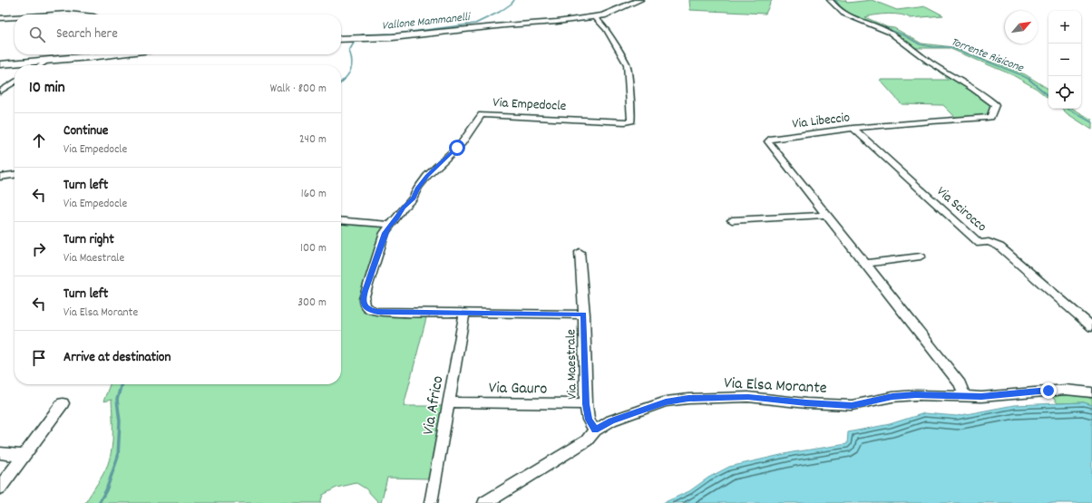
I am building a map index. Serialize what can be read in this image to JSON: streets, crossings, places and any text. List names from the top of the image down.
{
  "streets": {
    "street": [
      "Via Empedocle",
      "Via Libeccio",
      "Via Scirocco",
      "Via Maestrale",
      "Via Elsa Morante",
      "Via Gauro",
      "Via Africo"
    ]
  },
  "crossings": [
    ["Via Empedocle", "Via Maestrale"],
    ["Via Empedocle", "Via Africo"],
    ["Via Libeccio", "Via Scirocco"],
    ["Via Libeccio", "Via Elsa Morante"],
    ["Via Maestrale", "Via Elsa Morante"],
    ["Via Maestrale", "Via Gauro"],
    ["Via Gauro", "Via Africo"]
  ],
  "water": ["Vallone Mammanelli", "Torrente Risicone"],
  "north": "top right",
  "page": {
    "map_buttons": ["+", "−"],
    "search": "Search here",
    "heading": ["10 min", "Walk · 800 m"],
    "list": [
      ["Continue", "Via Empedocle", "240 m"],
      ["Turn left", "Via Empedocle", "160 m"],
      ["Turn right", "Via Maestrale", "100 m"],
      ["Turn left", "Via Elsa Morante", "300 m"],
      "Arrive at destination"
    ]
  }
}
